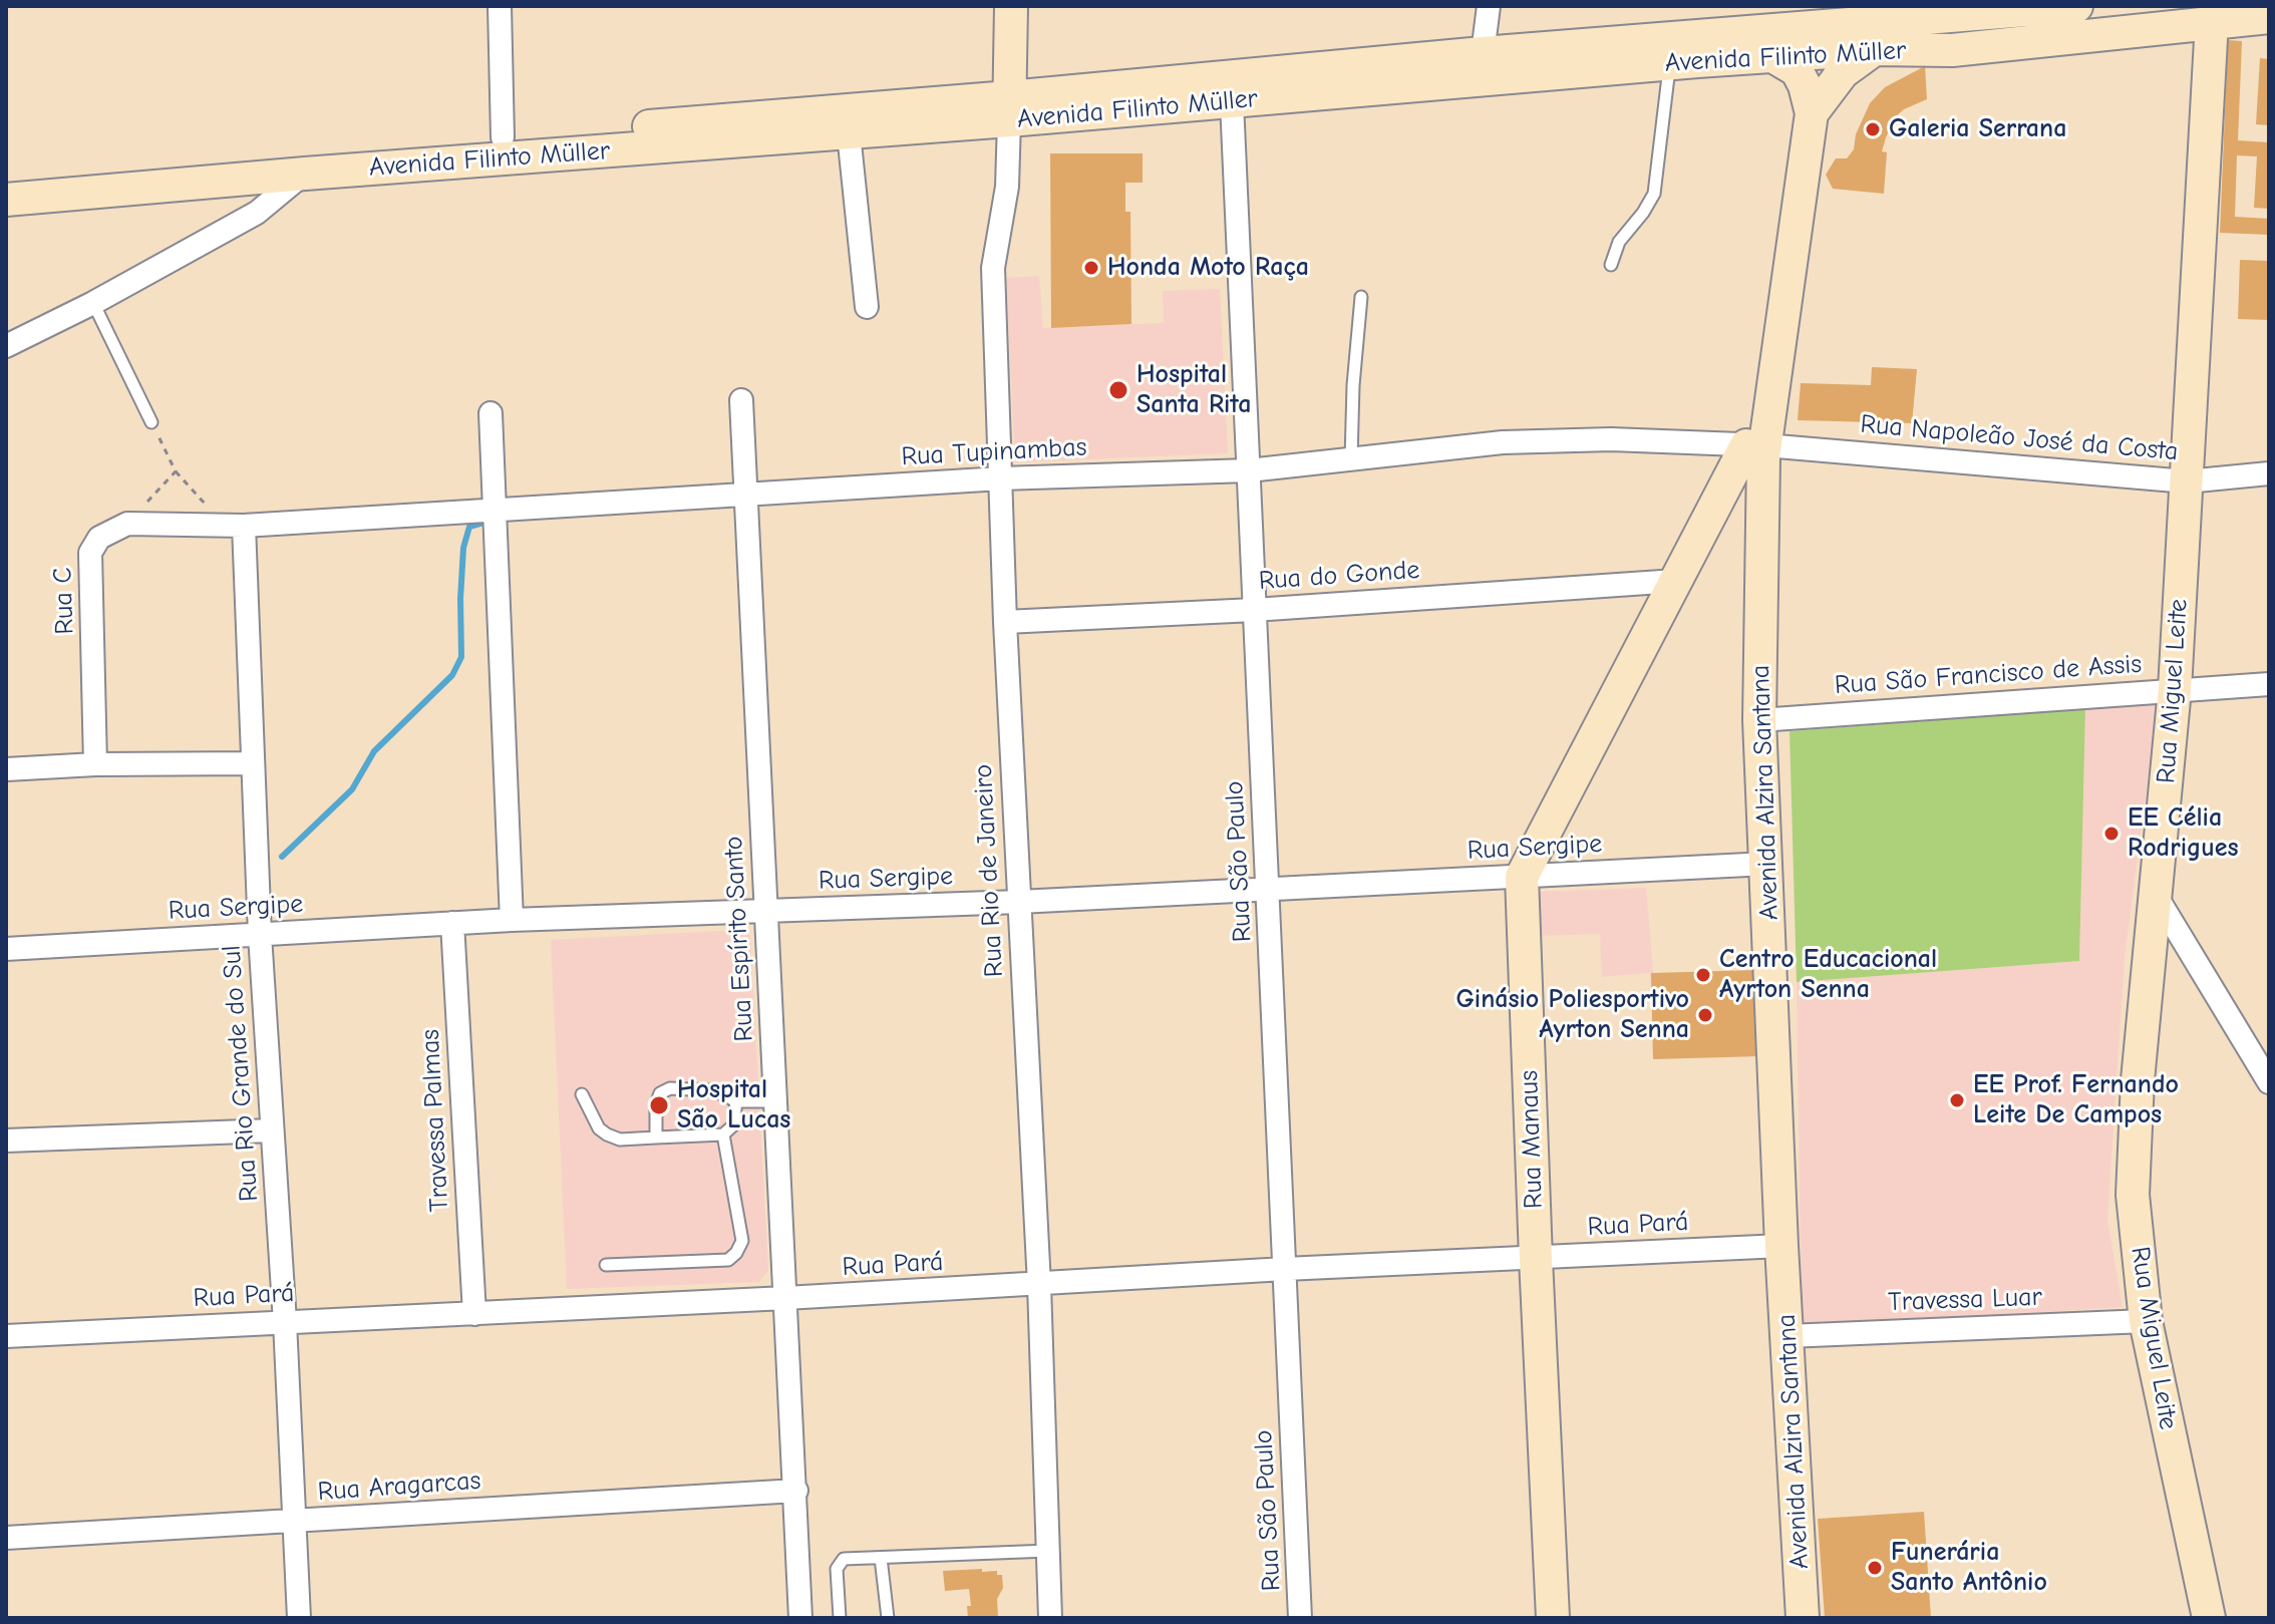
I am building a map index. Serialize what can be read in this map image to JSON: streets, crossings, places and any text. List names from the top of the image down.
{
  "streets": {
    "main road": [
      "Avenida Filinto Müller",
      "Rua Miguel Leite",
      "Avenida Alzira Santana",
      "Rua Manaus"
    ],
    "street": [
      "Rua Napoleão José da Costa",
      "Rua Tupinambas",
      "Rua do Gonde",
      "Rua C",
      "Rua São Francisco de Assis",
      "Rua Sergipe",
      "Rua São Paulo",
      "Rua Rio de Janeiro",
      "Rua Espírito Santo",
      "Rua Rio Grande do Sul",
      "Travessa Palmas",
      "Rua Pará",
      "Travessa Luar",
      "Rua Aragarcas"
    ]
  },
  "crossings": [
    ["Avenida Filinto Müller", "Rua Miguel Leite"],
    ["Avenida Filinto Müller", "Avenida Alzira Santana"],
    ["Avenida Filinto Müller", "Rua São Paulo"],
    ["Avenida Filinto Müller", "Rua Rio de Janeiro"],
    ["Rua Napoleão José da Costa", "Rua Tupinambas"],
    ["Rua Napoleão José da Costa", "Rua Miguel Leite"],
    ["Rua Napoleão José da Costa", "Avenida Alzira Santana"],
    ["Rua Napoleão José da Costa", "Rua Manaus"],
    ["Rua Tupinambas", "Avenida Alzira Santana"],
    ["Rua Tupinambas", "Rua São Paulo"],
    ["Rua Tupinambas", "Rua Rio de Janeiro"],
    ["Rua Tupinambas", "Rua Espírito Santo"],
    ["Rua Tupinambas", "Rua Rio Grande do Sul"],
    ["Rua Tupinambas", "Rua Manaus"],
    ["Rua do Gonde", "Rua São Paulo"],
    ["Rua do Gonde", "Rua Rio de Janeiro"],
    ["Rua do Gonde", "Rua Manaus"],
    ["Rua São Francisco de Assis", "Rua Miguel Leite"],
    ["Rua São Francisco de Assis", "Avenida Alzira Santana"],
    ["Rua Miguel Leite", "Travessa Luar"],
    ["Avenida Alzira Santana", "Rua Sergipe"],
    ["Avenida Alzira Santana", "Rua Manaus"],
    ["Avenida Alzira Santana", "Rua Pará"],
    ["Avenida Alzira Santana", "Travessa Luar"],
    ["Rua Sergipe", "Rua São Paulo"],
    ["Rua Sergipe", "Rua Rio de Janeiro"],
    ["Rua Sergipe", "Rua Espírito Santo"],
    ["Rua Sergipe", "Rua Rio Grande do Sul"],
    ["Rua Sergipe", "Travessa Palmas"],
    ["Rua Sergipe", "Rua Manaus"],
    ["Rua São Paulo", "Rua Pará"],
    ["Rua Rio de Janeiro", "Rua Pará"],
    ["Rua Espírito Santo", "Rua Pará"],
    ["Rua Espírito Santo", "Rua Aragarcas"],
    ["Rua Rio Grande do Sul", "Rua Pará"],
    ["Rua Rio Grande do Sul", "Rua Aragarcas"],
    ["Travessa Palmas", "Rua Pará"],
    ["Rua Manaus", "Rua Pará"]
  ],
  "places": [
    "Galeria Serrana",
    "Honda Moto Raça",
    "Hospital Santa Rita",
    "EE Célia Rodrigues",
    "Centro Educacional Ayrton Senna",
    "Ginásio Poliesportivo Ayrton Senna",
    "EE Prof. Fernando Leite De Campos",
    "Hospital São Lucas",
    "Funerária Santo Antônio"
  ]
}
